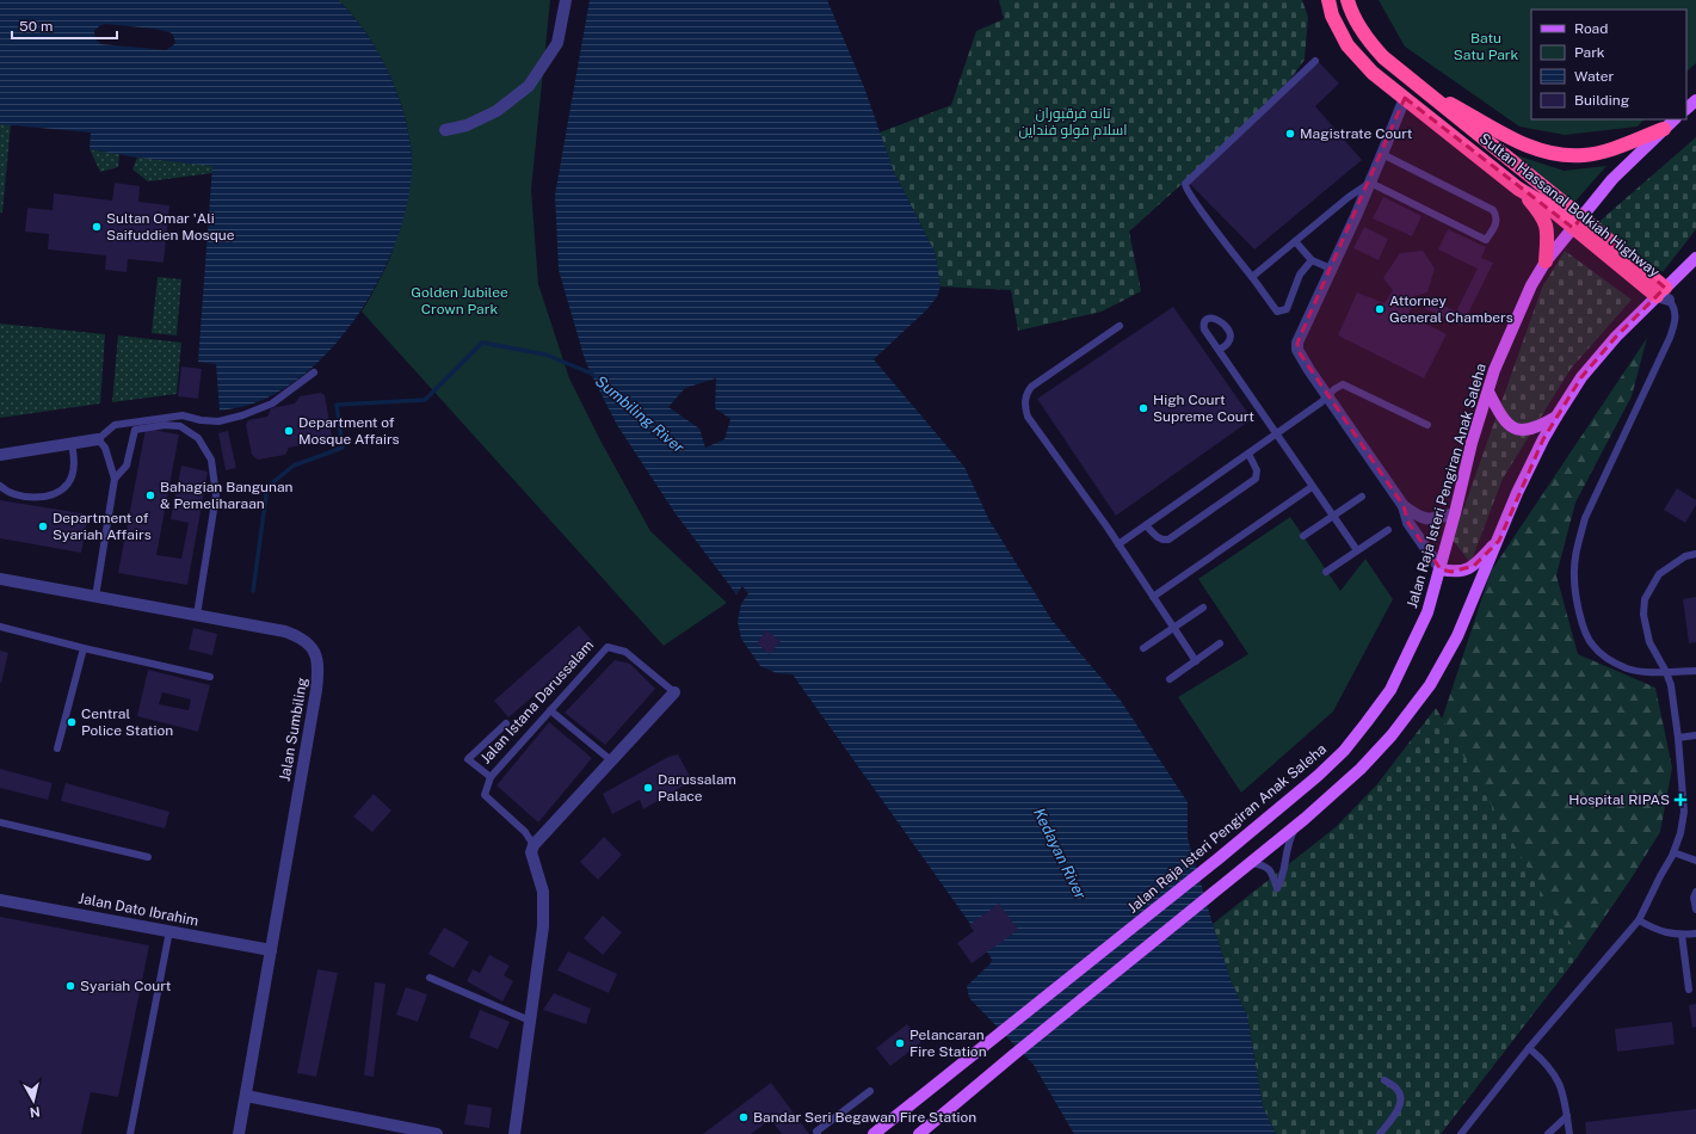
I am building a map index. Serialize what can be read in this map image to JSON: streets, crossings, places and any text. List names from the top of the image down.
{
  "streets": {
    "highway": ["Sultan Hassanal Bolkiah Highway"],
    "main road": ["Jalan Raja Isteri Pengiran Anak Saleha"],
    "street": ["Jalan Istana Darussalam", "Jalan Sumbiling", "Jalan Dato Ibrahim"]
  },
  "crossings": [
    ["Sultan Hassanal Bolkiah Highway", "Jalan Raja Isteri Pengiran Anak Saleha"],
    ["Jalan Sumbiling", "Jalan Dato Ibrahim"]
  ],
  "water": ["Sumbiling River", "Kedayan River"],
  "parks": ["Batu Satu Park", "تانه فرقبوران اسلام فولو فنداين", "Golden Jubilee Crown Park"],
  "places": {
    "other": [
      "Magistrate Court",
      "Sultan Omar 'Ali Saifuddien Mosque",
      "Attorney General Chambers",
      "High Court Supreme Court",
      "Department of Mosque Affairs",
      "Bahagian Bangunan & Pemeliharaan",
      "Department of Syariah Affairs",
      "Central Police Station",
      "Darussalam Palace",
      "Syariah Court",
      "Pelancaran Fire Station",
      "Bandar Seri Begawan Fire Station"
    ],
    "health": ["Hospital RIPAS"]
  },
  "legend": [
    "Road",
    "Park",
    "Water",
    "Building"
  ],
  "scale_bar": "50 m",
  "north": "bottom"
}
